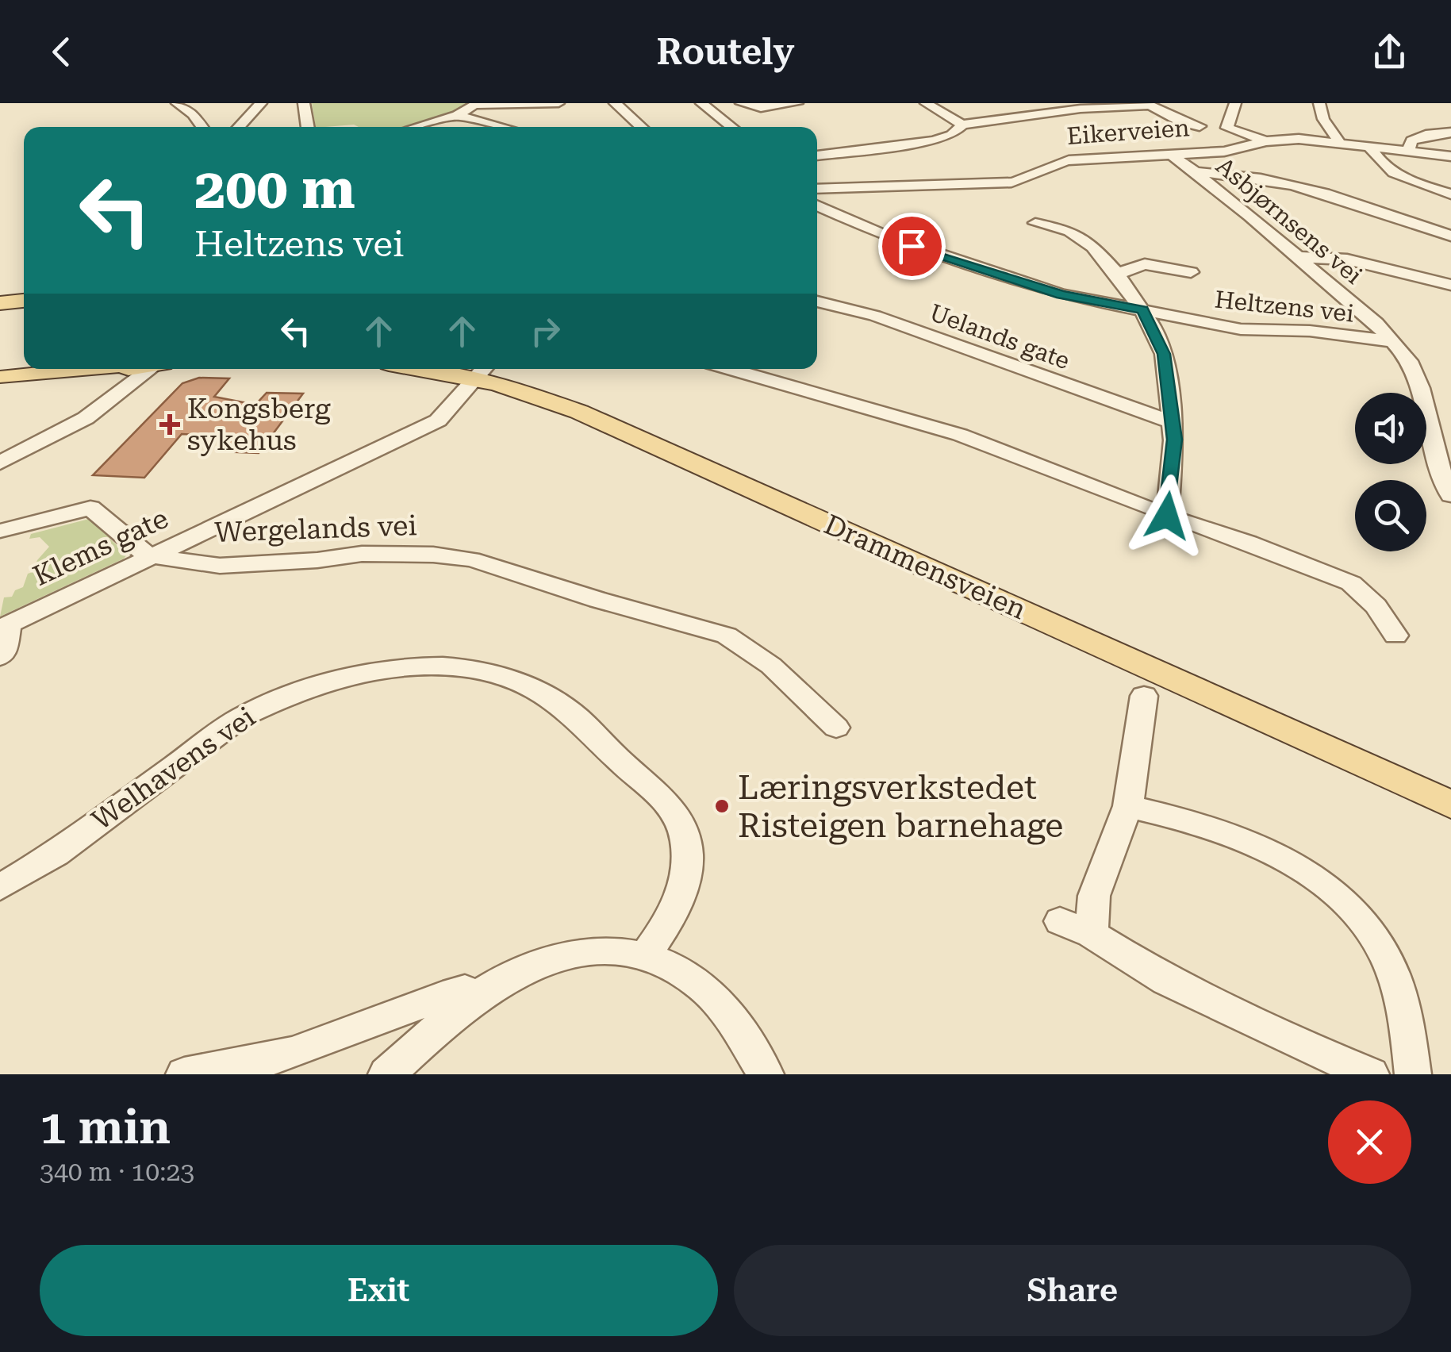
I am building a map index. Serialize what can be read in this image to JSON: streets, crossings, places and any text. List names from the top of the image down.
{
  "streets": {
    "main road": ["Drammensveien"],
    "street": [
      "Eikerveien",
      "Asbjørnsens vei",
      "Heltzens vei",
      "Uelands gate",
      "Wergelands vei",
      "Klems gate",
      "Welhavens vei"
    ]
  },
  "crossings": [
    ["Eikerveien", "Asbjørnsens vei"],
    ["Asbjørnsens vei", "Heltzens vei"],
    ["Wergelands vei", "Klems gate"],
    ["Klems gate", "Drammensveien"]
  ],
  "places": {
    "health": ["Kongsberg sykehus"],
    "other": ["Læringsverkstedet Risteigen barnehage"]
  },
  "page": {
    "header": "Routely",
    "turn": ["200 m", "Heltzens vei"],
    "heading": ["1 min", "340 m · 10:23"],
    "buttons": ["Exit", "Share"]
  }
}
